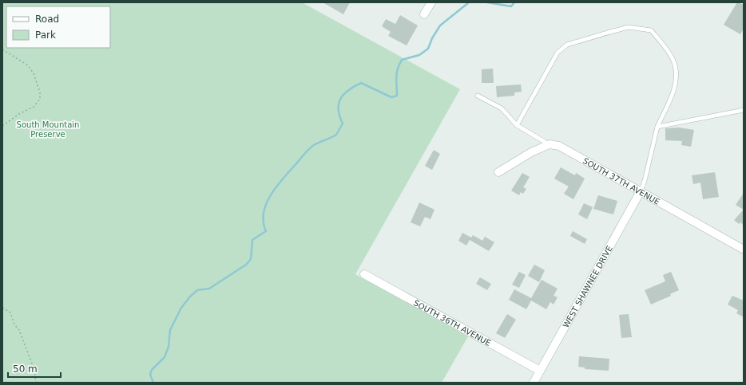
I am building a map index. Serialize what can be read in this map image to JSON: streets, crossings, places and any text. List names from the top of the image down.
{
  "streets": {
    "street": ["SOUTH 37TH AVENUE", "WEST SHAWNEE DRIVE", "SOUTH 36TH AVENUE"]
  },
  "crossings": [
    ["SOUTH 37TH AVENUE", "WEST SHAWNEE DRIVE"],
    ["WEST SHAWNEE DRIVE", "SOUTH 36TH AVENUE"]
  ],
  "parks": ["South Mountain Preserve"],
  "legend": ["Road", "Park"],
  "scale_bar": "50 m"
}
